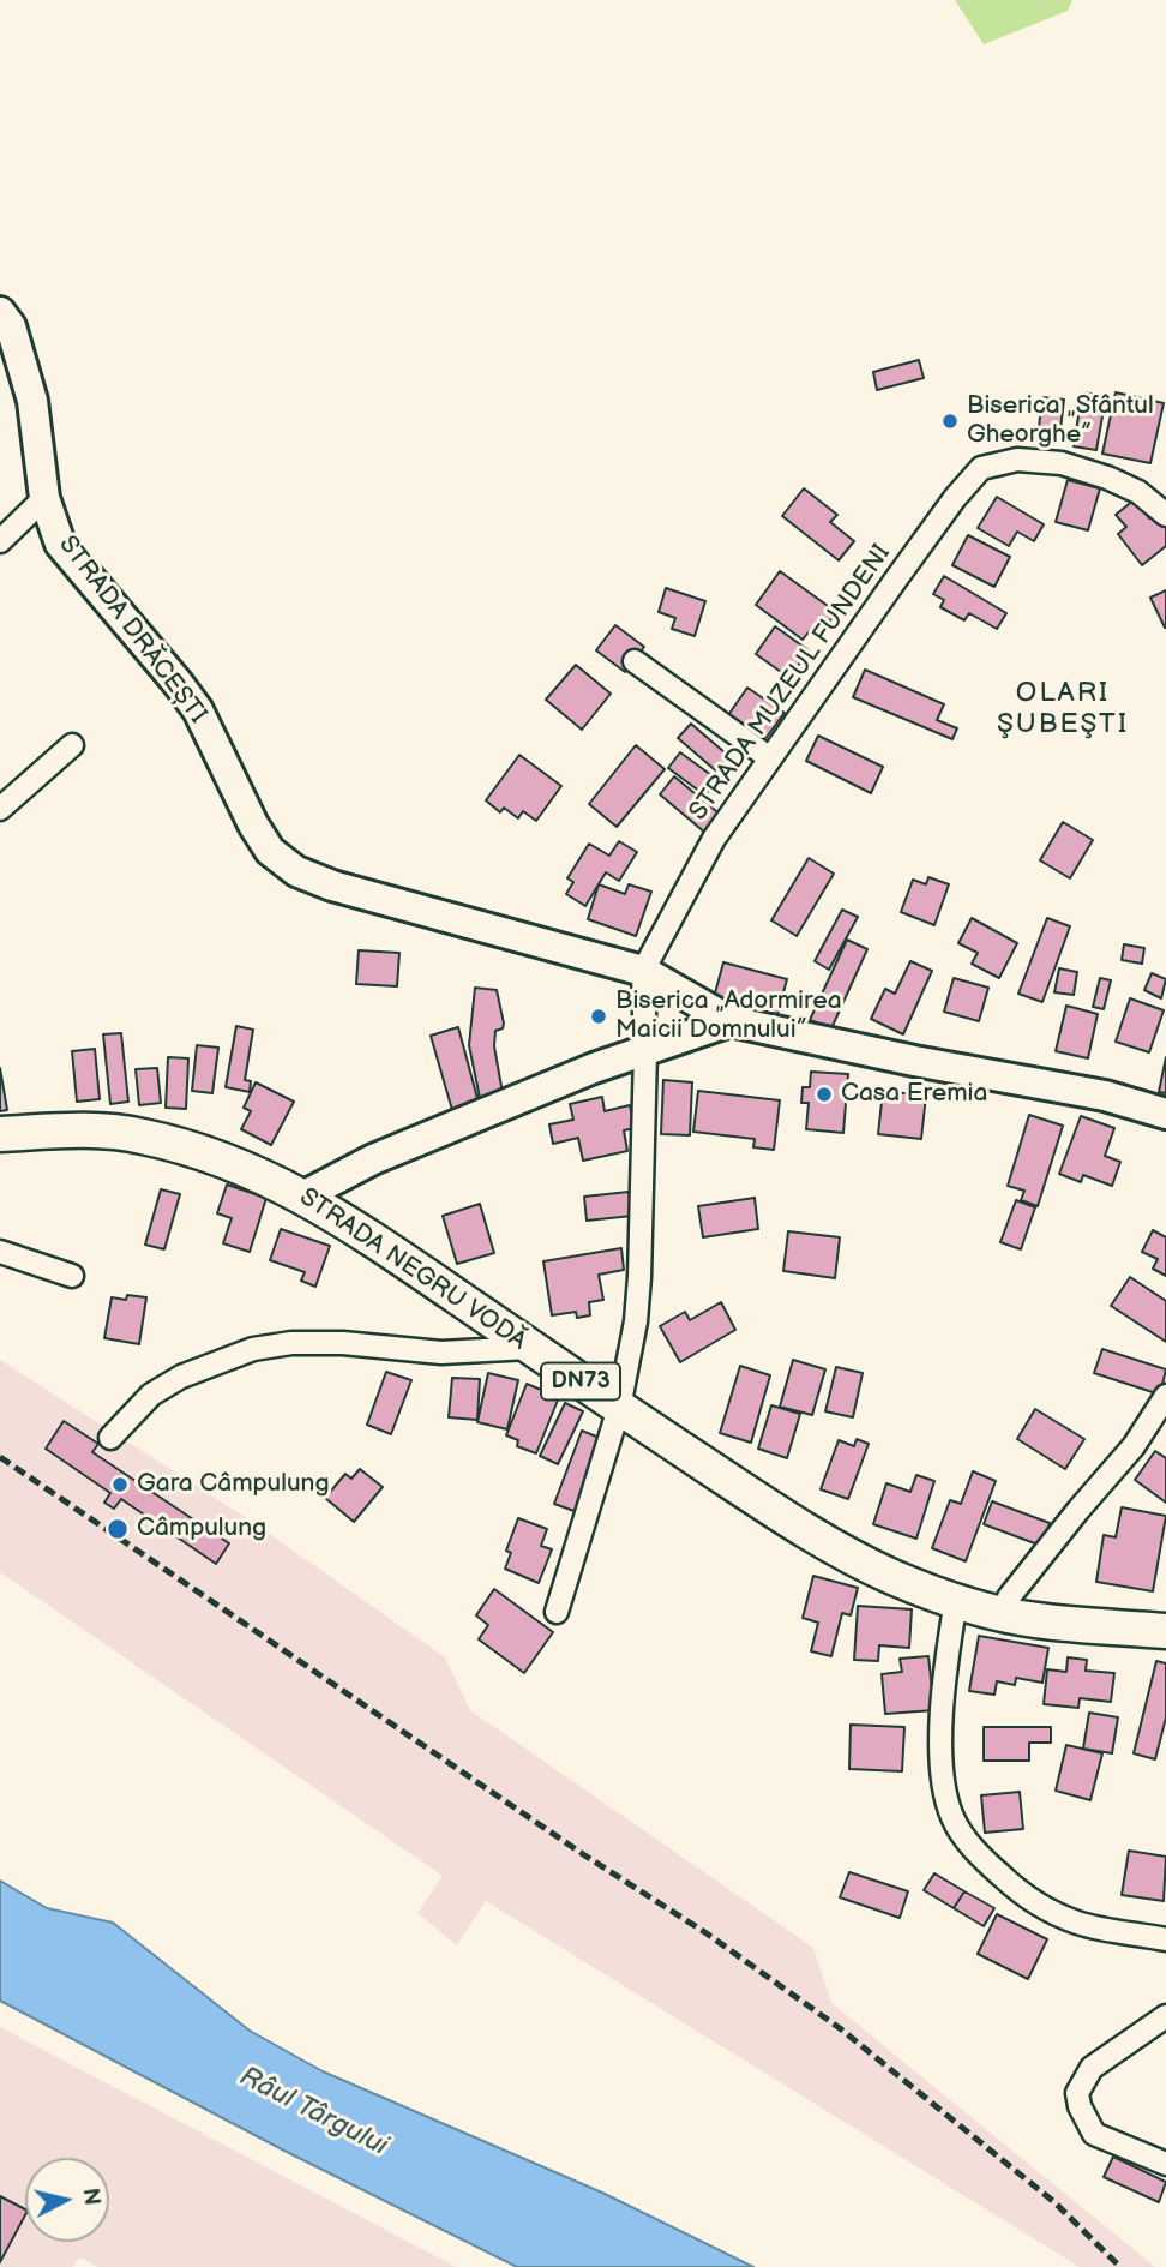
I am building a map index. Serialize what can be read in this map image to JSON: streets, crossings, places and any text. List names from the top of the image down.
{
  "streets": {
    "main road": ["STRADA NEGRU VODĂ", "DN73"],
    "street": ["STRADA DRĂCEȘTI", "STRADA MUZEUL FUNDENI"]
  },
  "crossings": [
    ["STRADA DRĂCEȘTI", "STRADA MUZEUL FUNDENI"]
  ],
  "districts": ["OLARI ŞUBEŞTI"],
  "water": ["Râul Târgului"],
  "places": [
    "Biserica „Sfântul Gheorghe”",
    "Biserica „Adormirea Maicii Domnului”",
    "Casa Eremia",
    "Gara Câmpulung",
    "Câmpulung"
  ],
  "north": "right"
}
